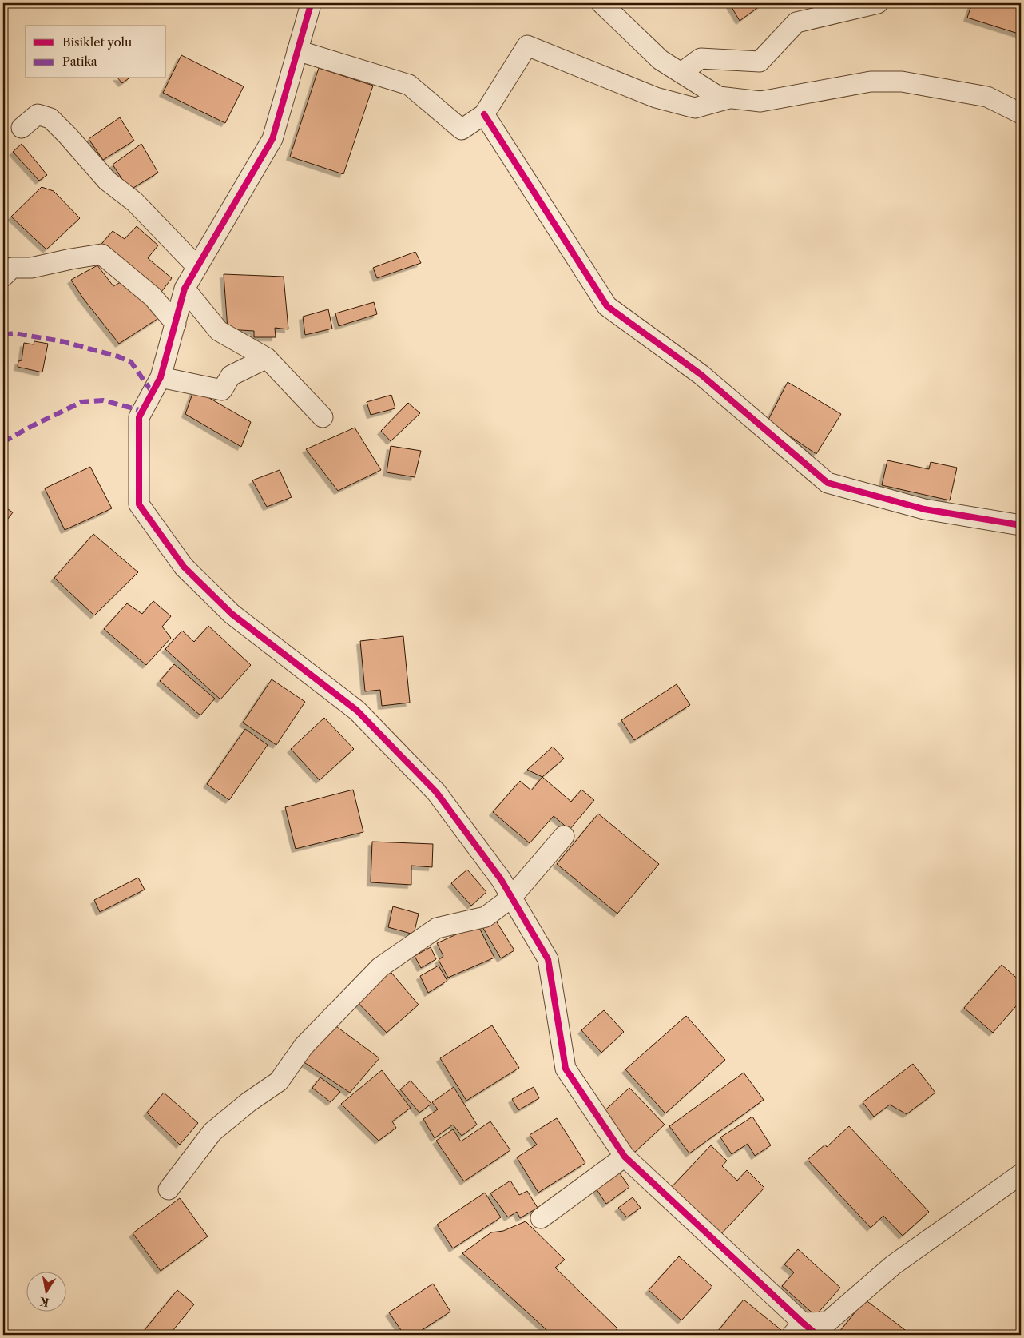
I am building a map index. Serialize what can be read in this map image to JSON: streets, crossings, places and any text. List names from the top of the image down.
{
  "legend": ["Bisiklet yolu", "Patika"],
  "north": "bottom"
}
